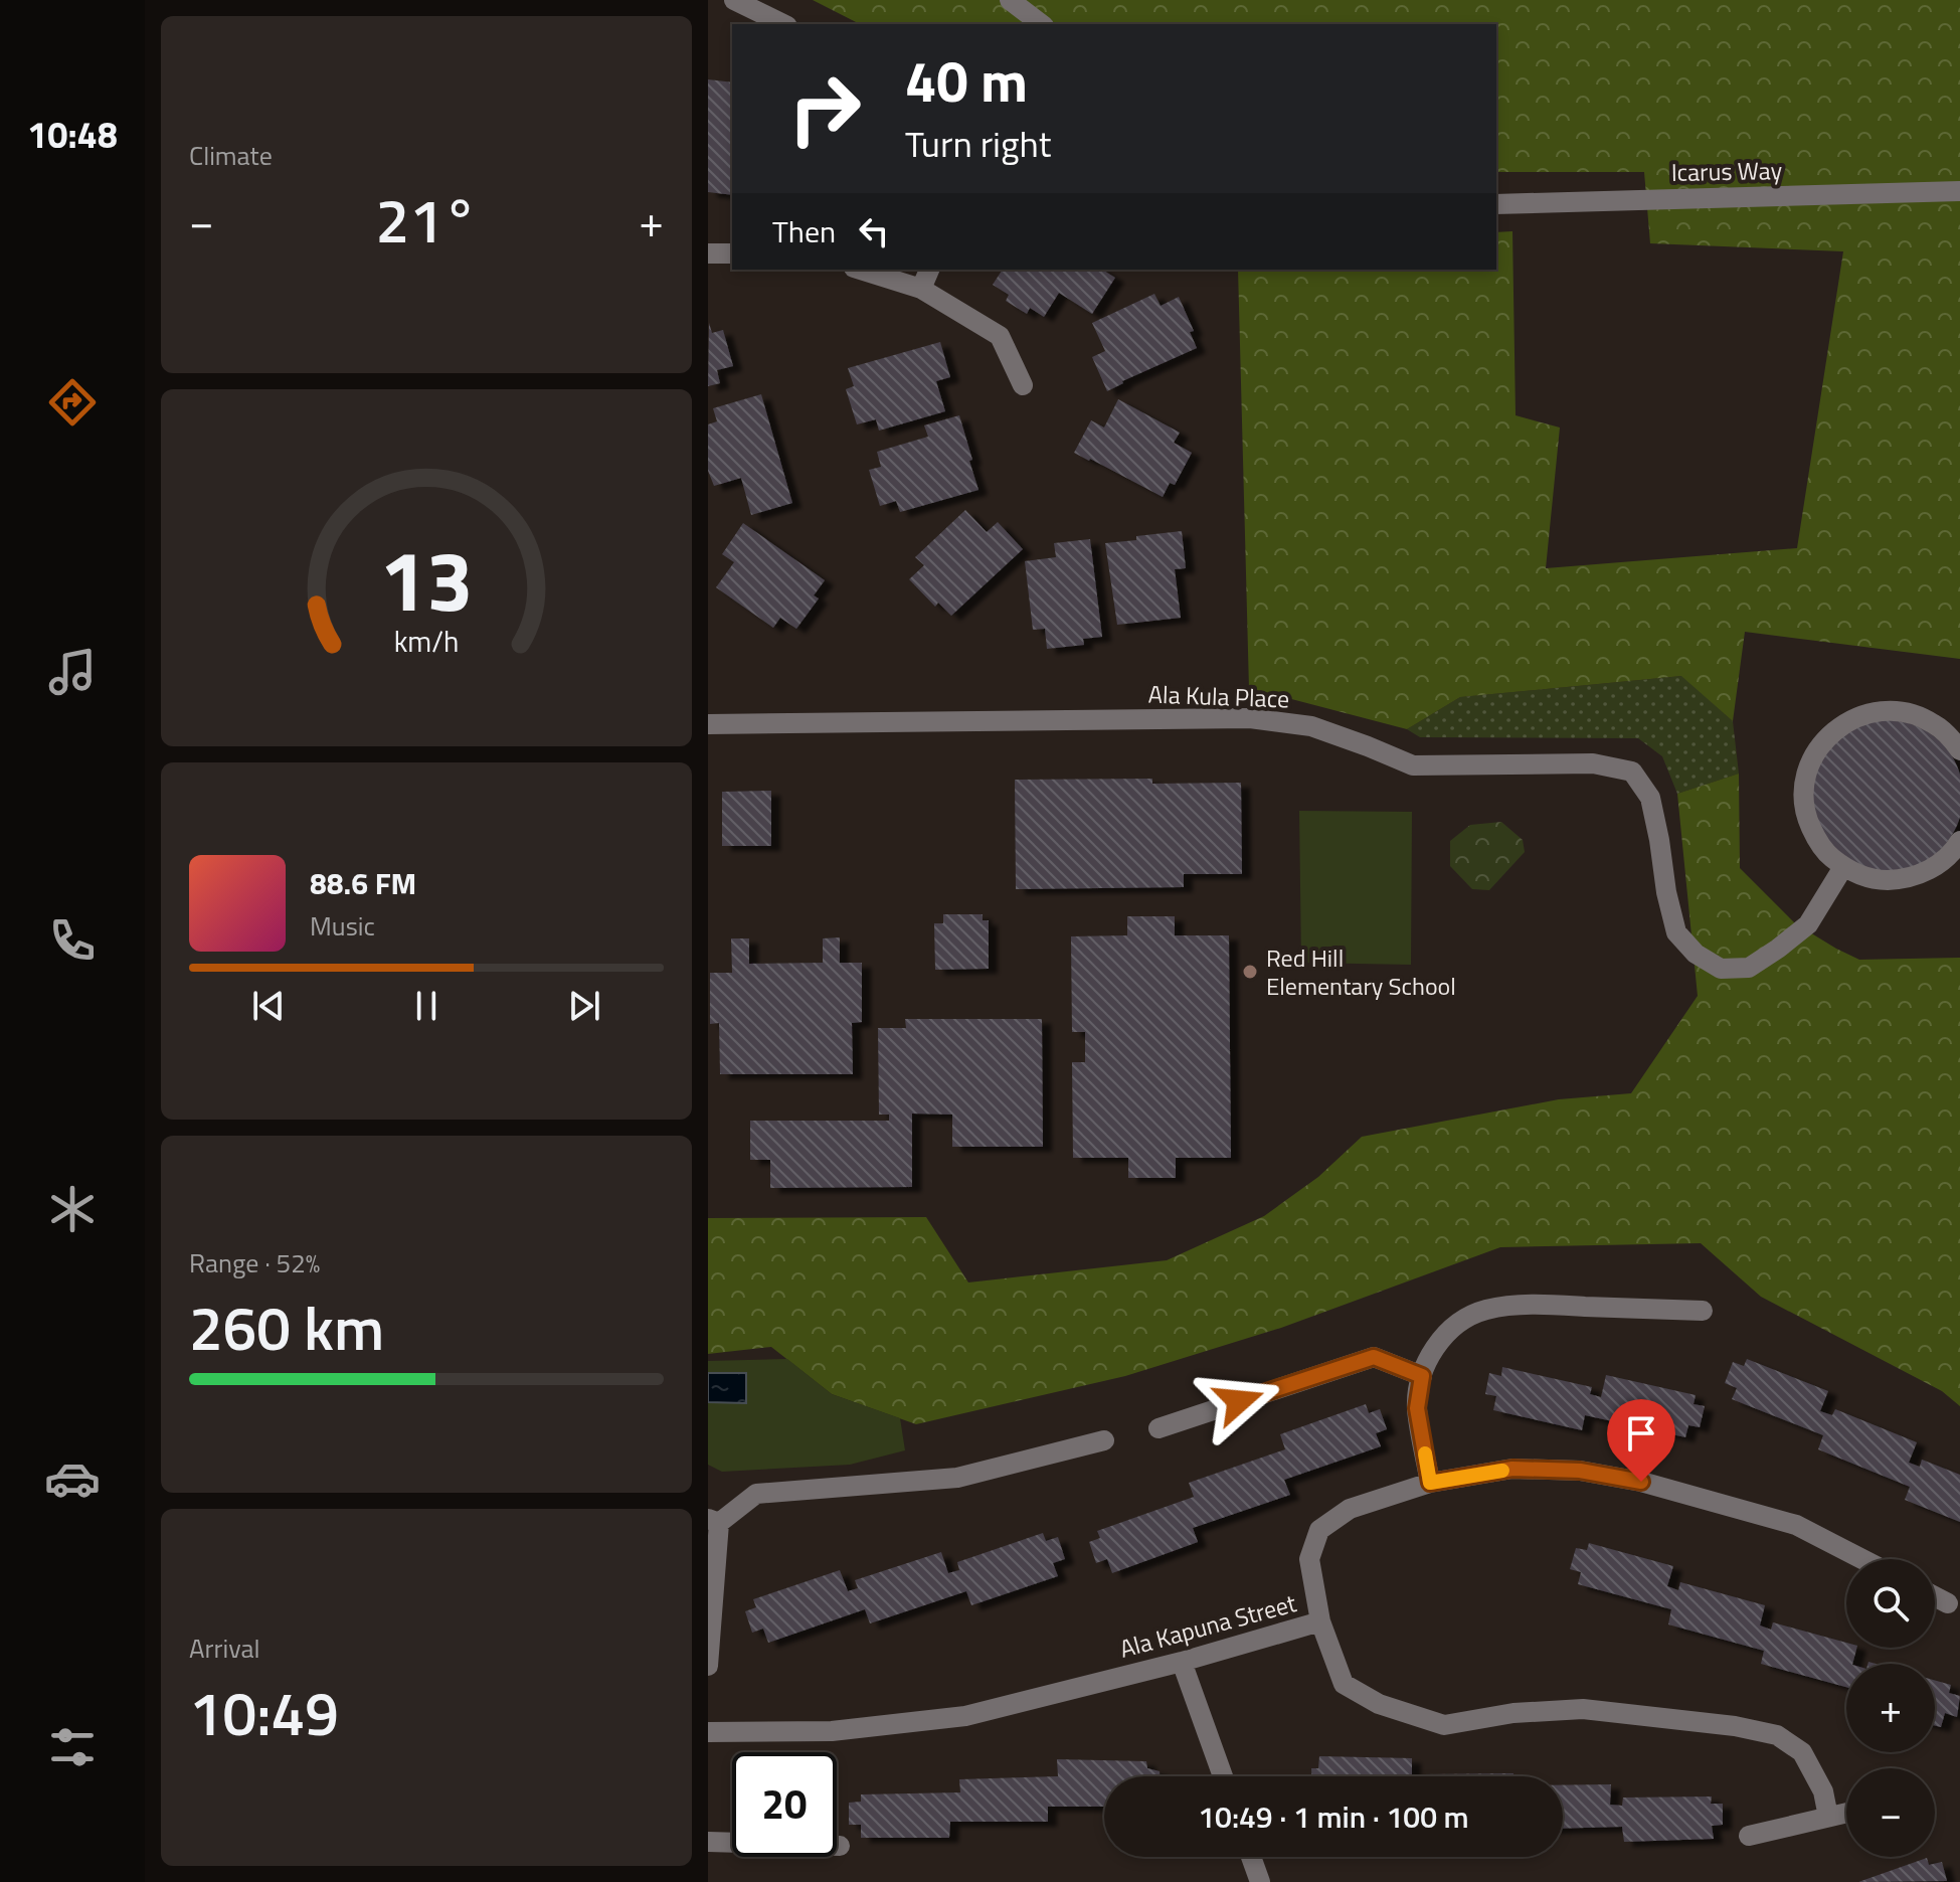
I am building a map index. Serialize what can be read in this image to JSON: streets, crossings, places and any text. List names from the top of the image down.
{
  "streets": {
    "street": ["Icarus Way", "Ala Kula Place", "Ala Kapuna Street"]
  },
  "places": ["Red Hill Elementary School"],
  "page": {
    "tabs": "10:48",
    "tile": [
      "Climate",
      ["Range · 52%", "260 km"],
      ["Arrival", "10:49"]
    ],
    "turn": ["40 m", "Turn right"],
    "heat": ["−", "21°", "+"],
    "then": "Then",
    "song": ["88.6 FM", "Music"],
    "map_buttons": ["+", "−"],
    "limit": "20",
    "trip": "10:49 · 1 min · 100 m",
    "gauge": ["13", "km/h"]
  }
}
